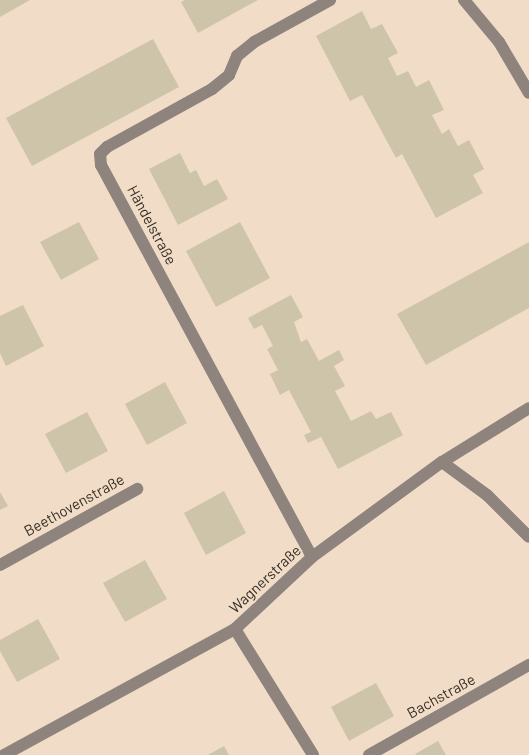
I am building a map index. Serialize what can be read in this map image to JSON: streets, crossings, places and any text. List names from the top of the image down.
{
  "streets": {
    "street": [
      "Händelstraße",
      "Beethovenstraße",
      "Wagnerstraße",
      "Bachstraße"
    ]
  },
  "crossings": [
    ["Händelstraße", "Wagnerstraße"]
  ]
}
